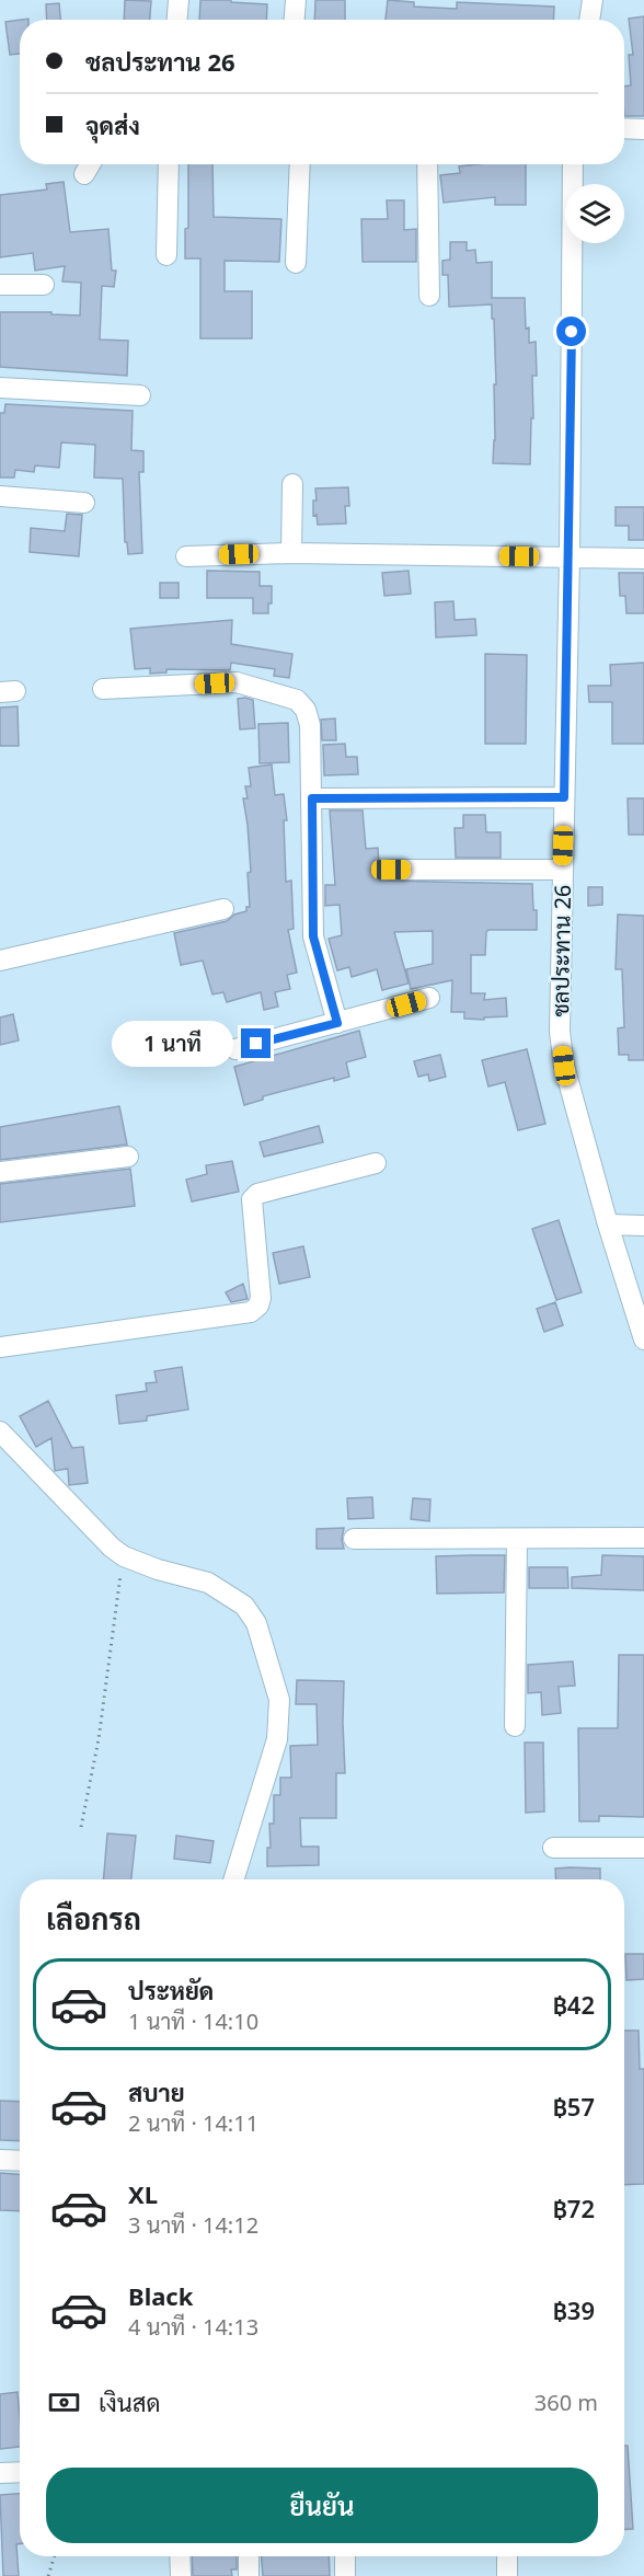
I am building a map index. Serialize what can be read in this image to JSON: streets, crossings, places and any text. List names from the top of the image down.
{
  "streets": {
    "street": ["ชลประทาน 26"]
  },
  "page": {
    "banner": ["ชลประทาน 26", "จุดส่ง"],
    "bubble": "1 นาที",
    "heading": "เลือกรถ",
    "list": [
      {
        "name": "ประหยัด",
        "note": "1 นาที · 14:10",
        "value": "฿42"
      },
      {
        "name": "สบาย",
        "note": "2 นาที · 14:11",
        "value": "฿57"
      },
      {
        "name": "XL",
        "note": "3 นาที · 14:12",
        "value": "฿72"
      },
      {
        "name": "Black",
        "note": "4 นาที · 14:13",
        "value": "฿39"
      }
    ],
    "pay": ["เงินสด", "360 m"],
    "buttons": "ยืนยัน"
  }
}
